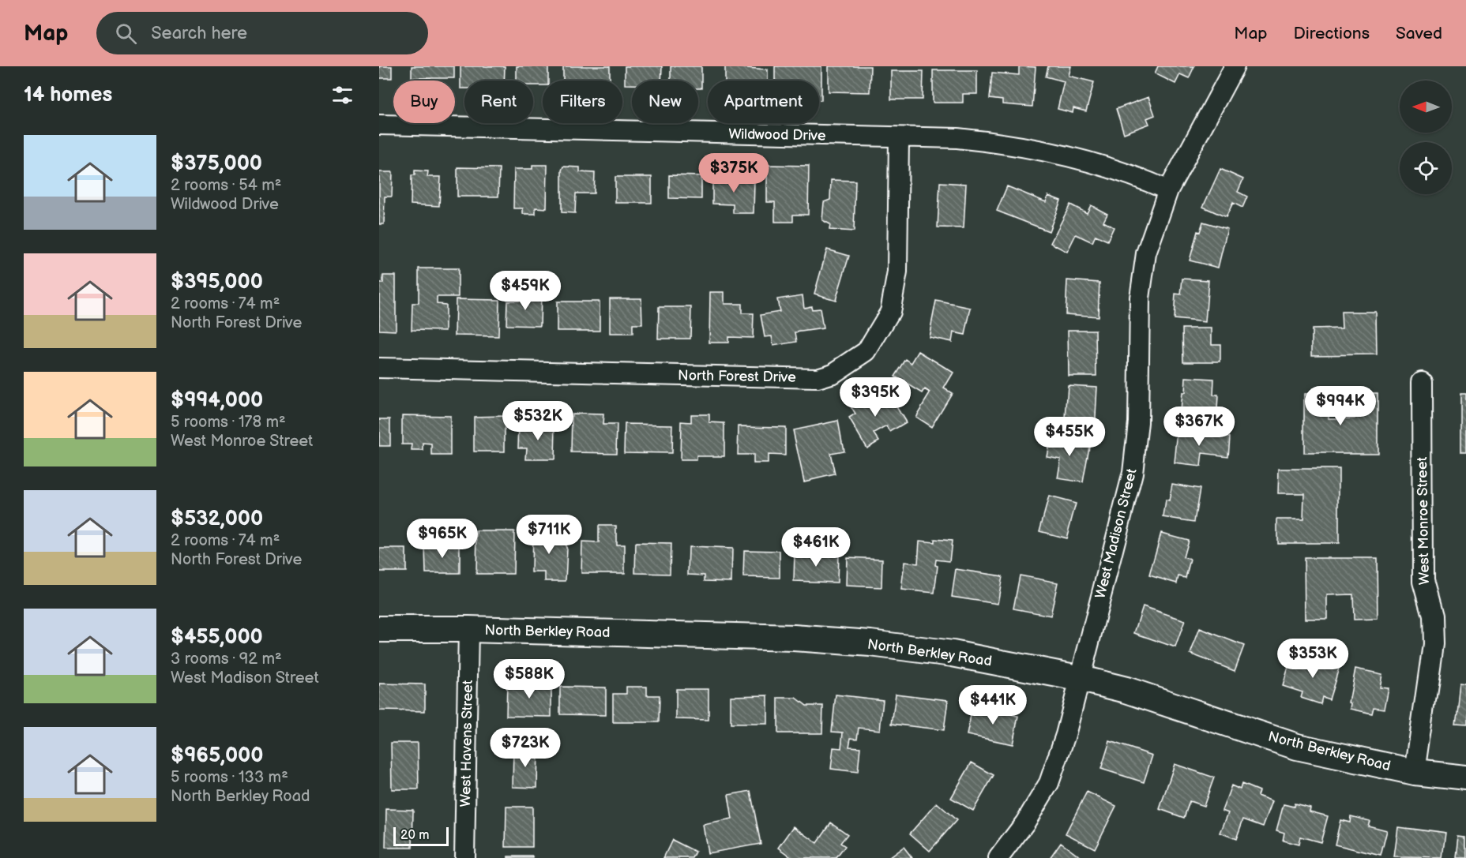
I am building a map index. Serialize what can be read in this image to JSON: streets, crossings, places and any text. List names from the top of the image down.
{
  "streets": {
    "street": [
      "Wildwood Drive",
      "North Forest Drive",
      "West Monroe Street",
      "West Madison Street",
      "North Berkley Road",
      "West Havens Street"
    ]
  },
  "crossings": [
    ["Wildwood Drive", "North Forest Drive"],
    ["Wildwood Drive", "West Madison Street"],
    ["West Monroe Street", "North Berkley Road"],
    ["West Madison Street", "North Berkley Road"],
    ["North Berkley Road", "West Havens Street"]
  ],
  "scale_bar": "20 m",
  "north": "left",
  "page": {
    "header": "Map",
    "search": "Search here",
    "nav": ["Map", "Directions", "Saved"],
    "heading": "14 homes",
    "chip": [
      "Buy",
      "Rent",
      "Filters",
      "New",
      "Apartment"
    ],
    "list": [
      {
        "name": "$375,000",
        "note": "2 rooms · 54 m² · Wildwood Drive"
      },
      {
        "name": "$395,000",
        "note": "2 rooms · 74 m² · North Forest Drive"
      },
      {
        "name": "$994,000",
        "note": "5 rooms · 178 m² · West Monroe Street"
      },
      {
        "name": "$532,000",
        "note": "2 rooms · 74 m² · North Forest Drive"
      },
      {
        "name": "$455,000",
        "note": "3 rooms · 92 m² · West Madison Street"
      },
      {
        "name": "$965,000",
        "note": "5 rooms · 133 m² · North Berkley Road"
      }
    ],
    "price": [
      "$375K",
      "$459K",
      "$395K",
      "$994K",
      "$532K",
      "$367K",
      "$455K",
      "$711K",
      "$965K",
      "$461K",
      "$353K",
      "$588K",
      "$441K",
      "$723K"
    ],
    "scale": "20 m"
  }
}
